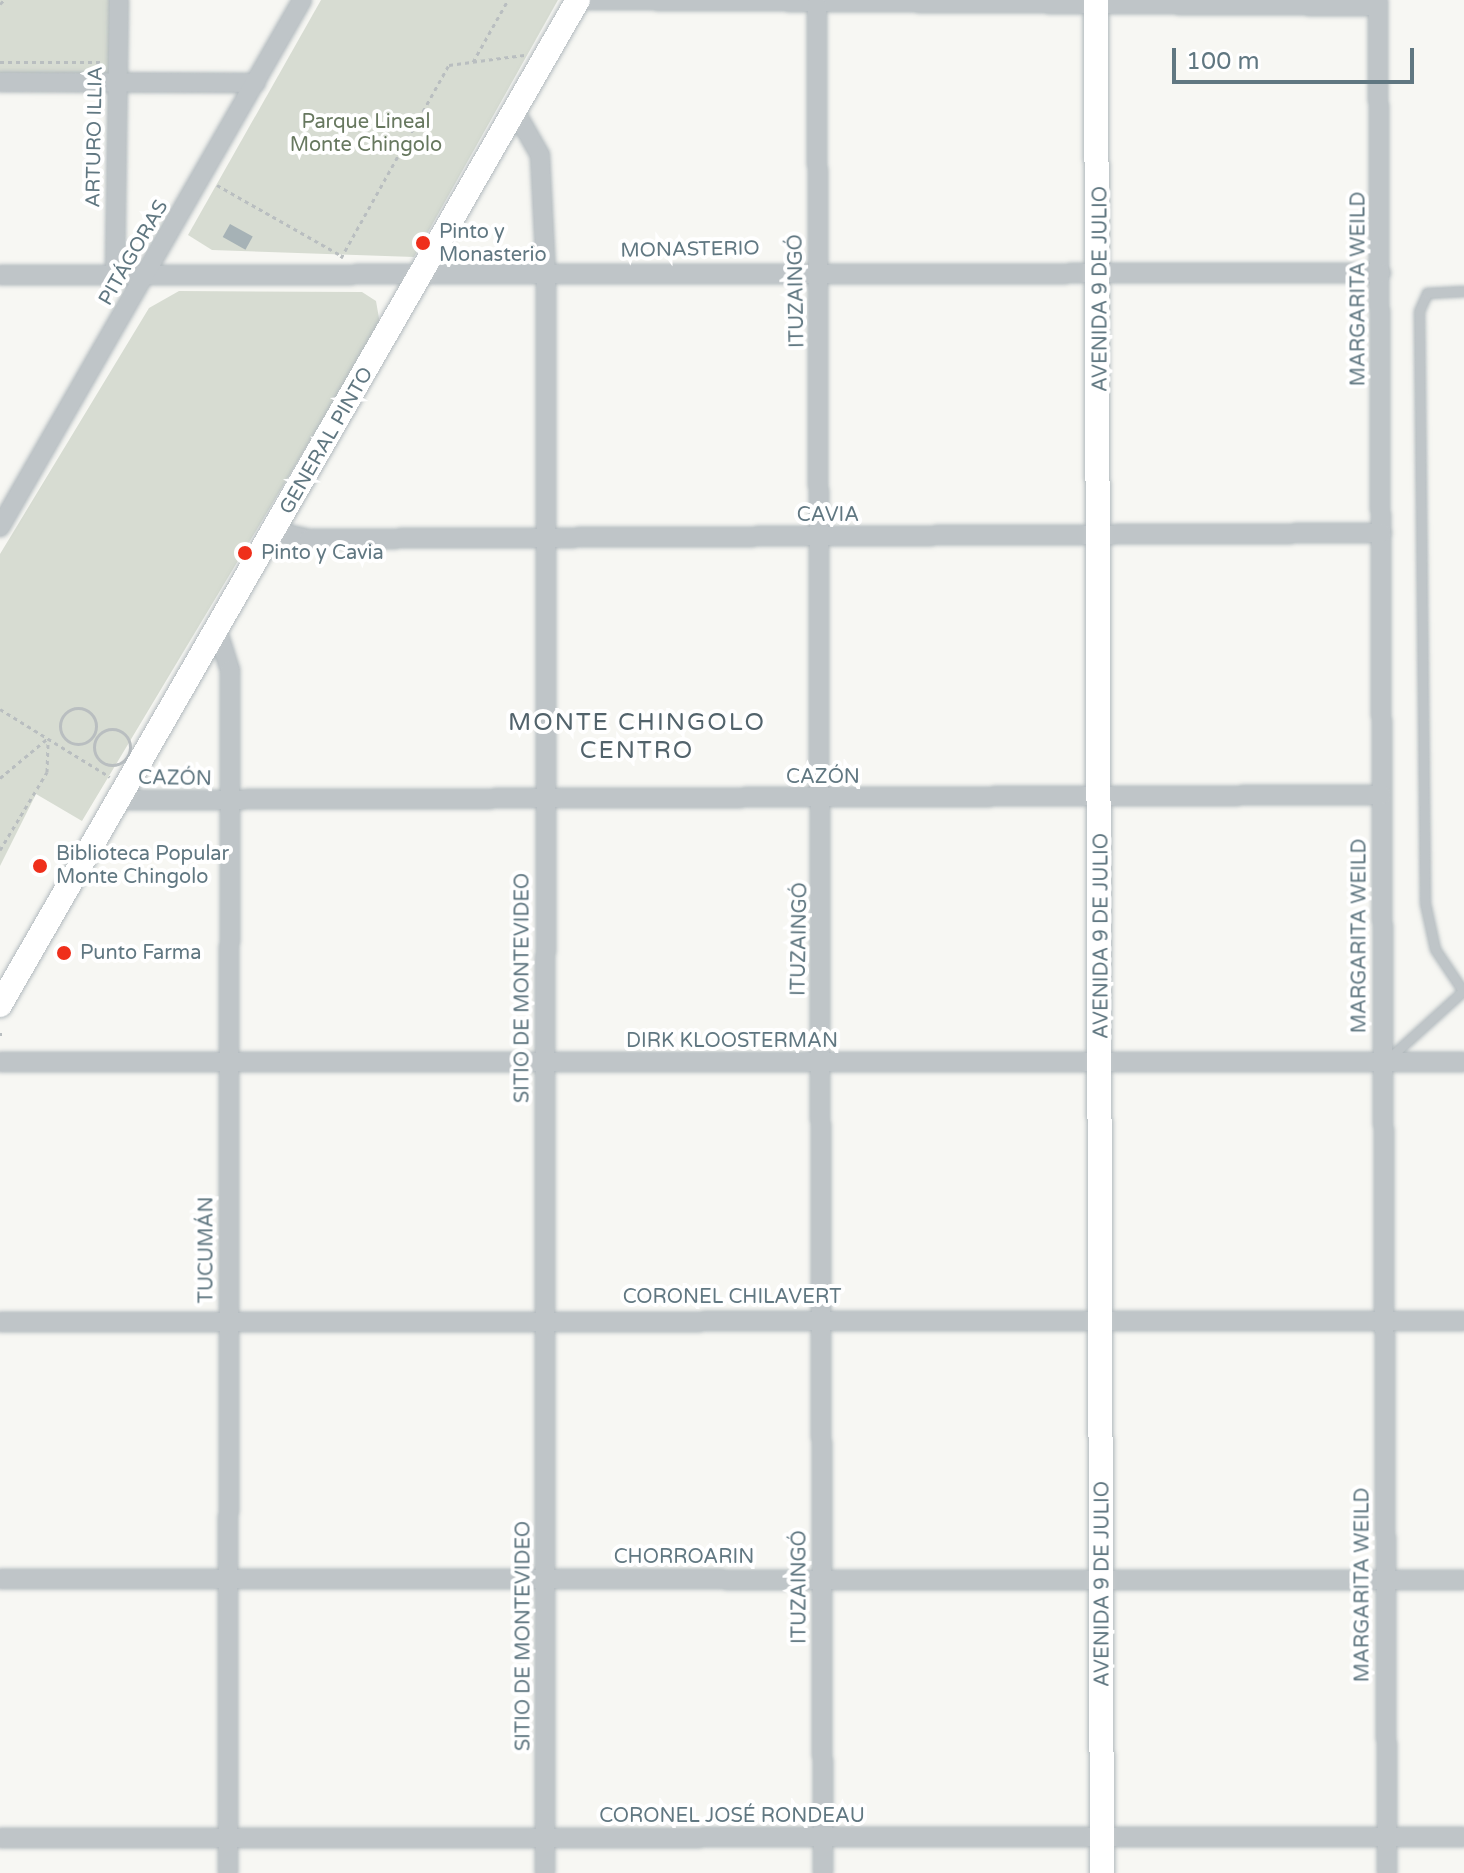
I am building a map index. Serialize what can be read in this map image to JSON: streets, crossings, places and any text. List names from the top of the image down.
{
  "streets": {
    "street": [
      "ARTURO ILLIA",
      "MONASTERIO",
      "PITÁGORAS",
      "AVENIDA 9 DE JULIO",
      "MARGARITA WEILD",
      "ITUZAINGÓ",
      "GENERAL PINTO",
      "CAVIA",
      "CAZÓN",
      "SITIO DE MONTEVIDEO",
      "DIRK KLOOSTERMAN",
      "TUCUMÁN",
      "CORONEL CHILAVERT",
      "CHORROARIN",
      "CORONEL JOSÉ RONDEAU"
    ]
  },
  "crossings": [
    ["ARTURO ILLIA", "MONASTERIO"],
    ["MONASTERIO", "PITÁGORAS"],
    ["MONASTERIO", "AVENIDA 9 DE JULIO"],
    ["MONASTERIO", "MARGARITA WEILD"],
    ["MONASTERIO", "ITUZAINGÓ"],
    ["MONASTERIO", "GENERAL PINTO"],
    ["MONASTERIO", "SITIO DE MONTEVIDEO"],
    ["AVENIDA 9 DE JULIO", "CAVIA"],
    ["AVENIDA 9 DE JULIO", "CAZÓN"],
    ["AVENIDA 9 DE JULIO", "DIRK KLOOSTERMAN"],
    ["AVENIDA 9 DE JULIO", "CORONEL CHILAVERT"],
    ["AVENIDA 9 DE JULIO", "CHORROARIN"],
    ["AVENIDA 9 DE JULIO", "CORONEL JOSÉ RONDEAU"],
    ["MARGARITA WEILD", "CAVIA"],
    ["MARGARITA WEILD", "CAZÓN"],
    ["MARGARITA WEILD", "DIRK KLOOSTERMAN"],
    ["MARGARITA WEILD", "CORONEL CHILAVERT"],
    ["MARGARITA WEILD", "CHORROARIN"],
    ["MARGARITA WEILD", "CORONEL JOSÉ RONDEAU"],
    ["ITUZAINGÓ", "CAVIA"],
    ["ITUZAINGÓ", "CAZÓN"],
    ["ITUZAINGÓ", "DIRK KLOOSTERMAN"],
    ["ITUZAINGÓ", "CORONEL CHILAVERT"],
    ["ITUZAINGÓ", "CHORROARIN"],
    ["ITUZAINGÓ", "CORONEL JOSÉ RONDEAU"],
    ["GENERAL PINTO", "CAVIA"],
    ["GENERAL PINTO", "CAZÓN"],
    ["GENERAL PINTO", "SITIO DE MONTEVIDEO"],
    ["GENERAL PINTO", "TUCUMÁN"],
    ["CAVIA", "SITIO DE MONTEVIDEO"],
    ["CAZÓN", "SITIO DE MONTEVIDEO"],
    ["CAZÓN", "TUCUMÁN"],
    ["SITIO DE MONTEVIDEO", "DIRK KLOOSTERMAN"],
    ["SITIO DE MONTEVIDEO", "CORONEL CHILAVERT"],
    ["SITIO DE MONTEVIDEO", "CHORROARIN"],
    ["SITIO DE MONTEVIDEO", "CORONEL JOSÉ RONDEAU"],
    ["DIRK KLOOSTERMAN", "TUCUMÁN"],
    ["TUCUMÁN", "CORONEL CHILAVERT"],
    ["TUCUMÁN", "CHORROARIN"],
    ["TUCUMÁN", "CORONEL JOSÉ RONDEAU"]
  ],
  "districts": ["MONTE CHINGOLO CENTRO"],
  "parks": ["Parque Lineal Monte Chingolo"],
  "places": [
    "Pinto y Monasterio",
    "Pinto y Cavia",
    "Biblioteca Popular Monte Chingolo",
    "Punto Farma"
  ],
  "scale_bar": "100 m"
}
